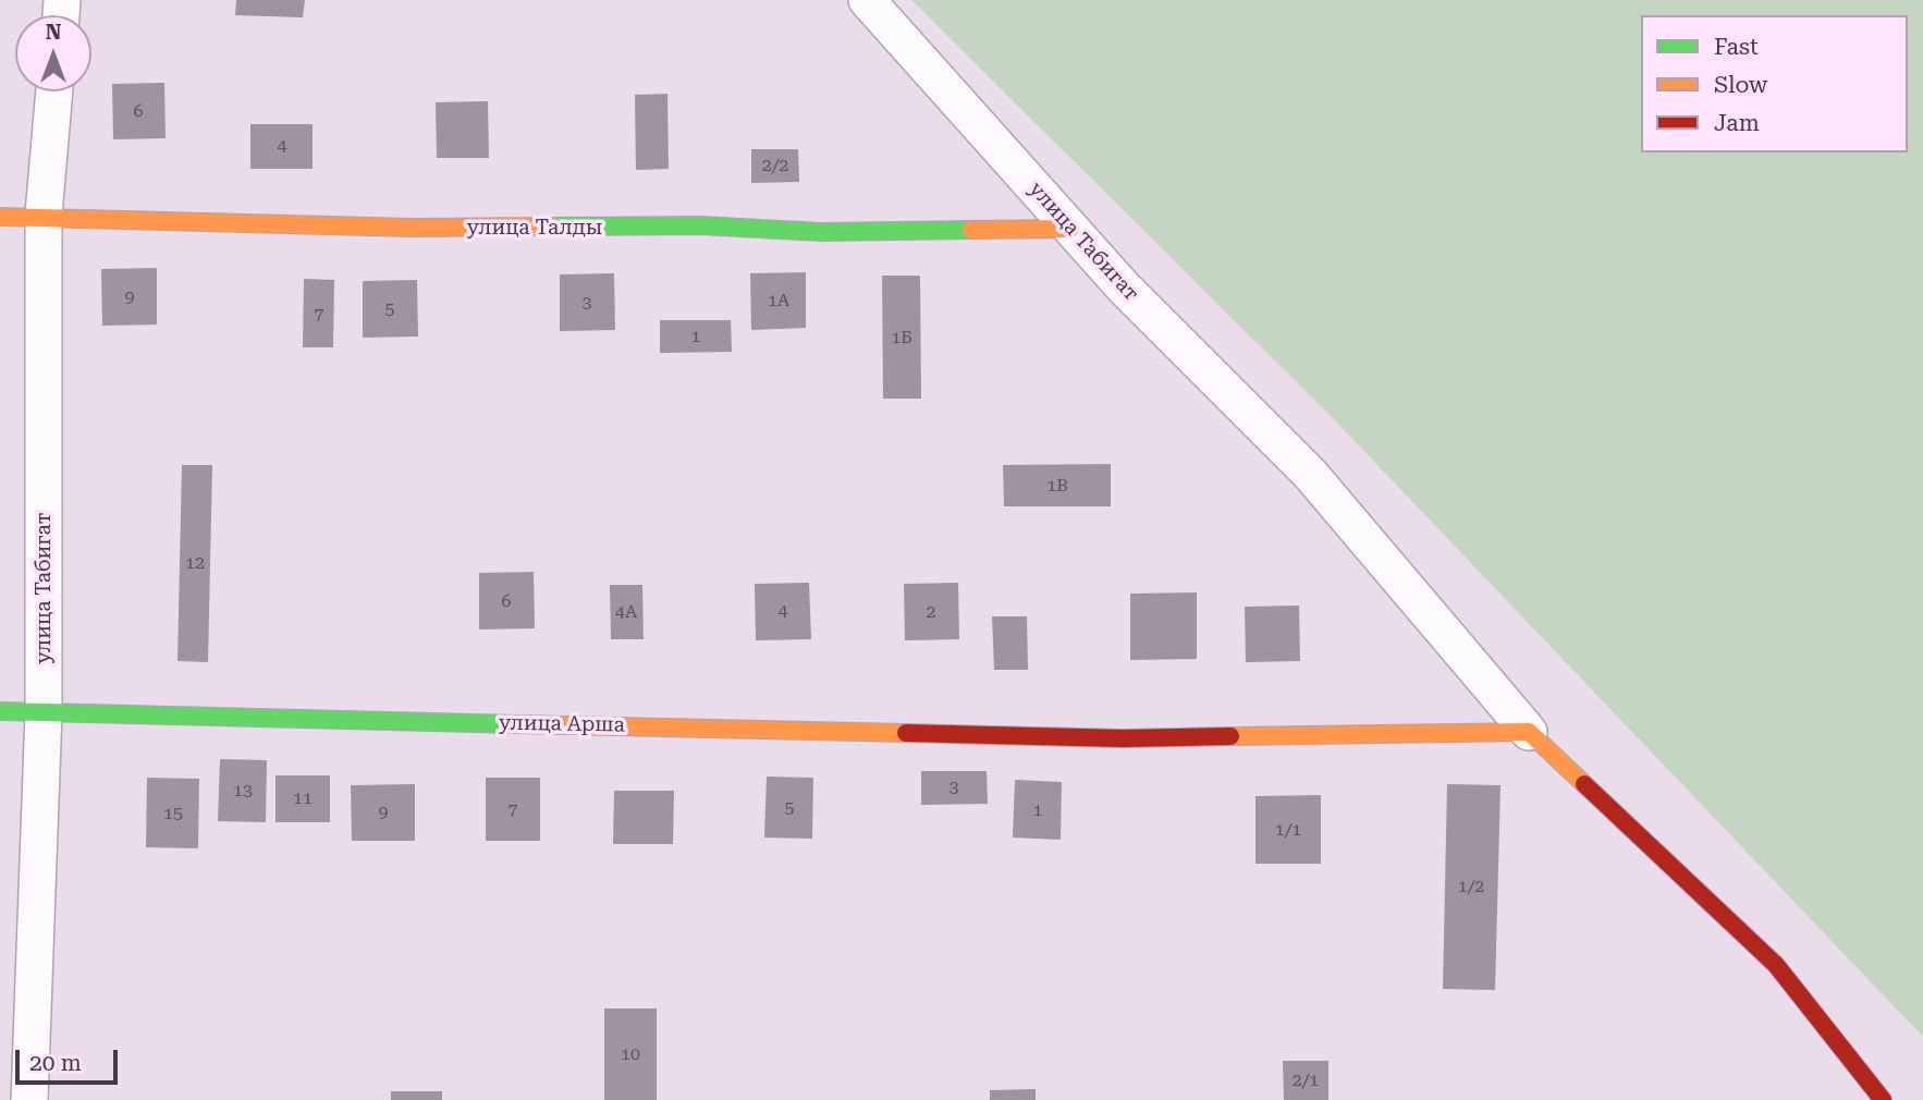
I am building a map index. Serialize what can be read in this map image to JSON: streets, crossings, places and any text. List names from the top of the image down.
{
  "streets": {
    "street": ["улица Талды", "улица Табигат", "улица Арша"]
  },
  "crossings": [
    ["улица Талды", "улица Табигат"],
    ["улица Табигат", "улица Арша"]
  ],
  "house_numbers": [
    "6",
    "4",
    "2/2",
    "9",
    "1А",
    "3",
    "5",
    "7",
    "1",
    "1Б",
    "1В",
    "12",
    "6",
    "4",
    "4А",
    "2",
    "3",
    "13",
    "11",
    "5",
    "7",
    "1",
    "9",
    "15",
    "1/1",
    "1/2",
    "10",
    "2/1"
  ],
  "legend": ["Fast", "Slow", "Jam"],
  "scale_bar": "20 m",
  "north": "top"
}
